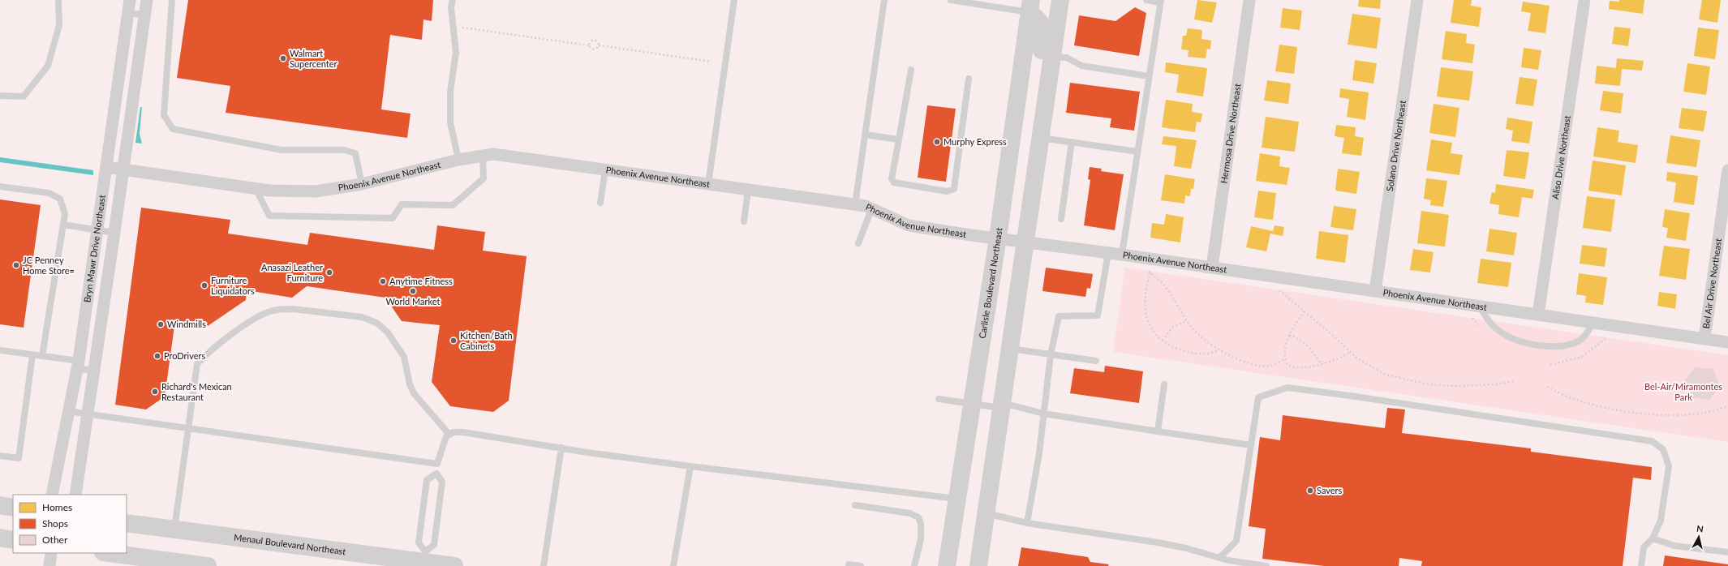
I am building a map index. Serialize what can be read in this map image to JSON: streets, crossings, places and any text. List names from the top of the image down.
{
  "streets": {
    "main road": ["Carlisle Boulevard Northeast", "Menaul Boulevard Northeast"],
    "street": [
      "Hermosa Drive Northeast",
      "Solano Drive Northeast",
      "Aliso Drive Northeast",
      "Phoenix Avenue Northeast",
      "Bryn Mawr Drive Northeast",
      "Bel Air Drive Northeast"
    ]
  },
  "crossings": [
    ["Hermosa Drive Northeast", "Phoenix Avenue Northeast"],
    ["Solano Drive Northeast", "Phoenix Avenue Northeast"],
    ["Aliso Drive Northeast", "Phoenix Avenue Northeast"],
    ["Phoenix Avenue Northeast", "Bryn Mawr Drive Northeast"],
    ["Phoenix Avenue Northeast", "Carlisle Boulevard Northeast"],
    ["Phoenix Avenue Northeast", "Bel Air Drive Northeast"]
  ],
  "parks": ["Bel-Air/Miramontes Park"],
  "places": [
    "Walmart Supercenter",
    "Murphy Express",
    "JC Penney Home Store=",
    "Anasazi Leather Furniture",
    "Anytime Fitness",
    "Furniture Liquidators",
    "World Market",
    "Windmills",
    "Kitchen/Bath Cabinets",
    "ProDrivers",
    "Richard's Mexican Restaurant",
    "Savers"
  ],
  "legend": ["Homes", "Shops", "Other"],
  "north": "top"
}
